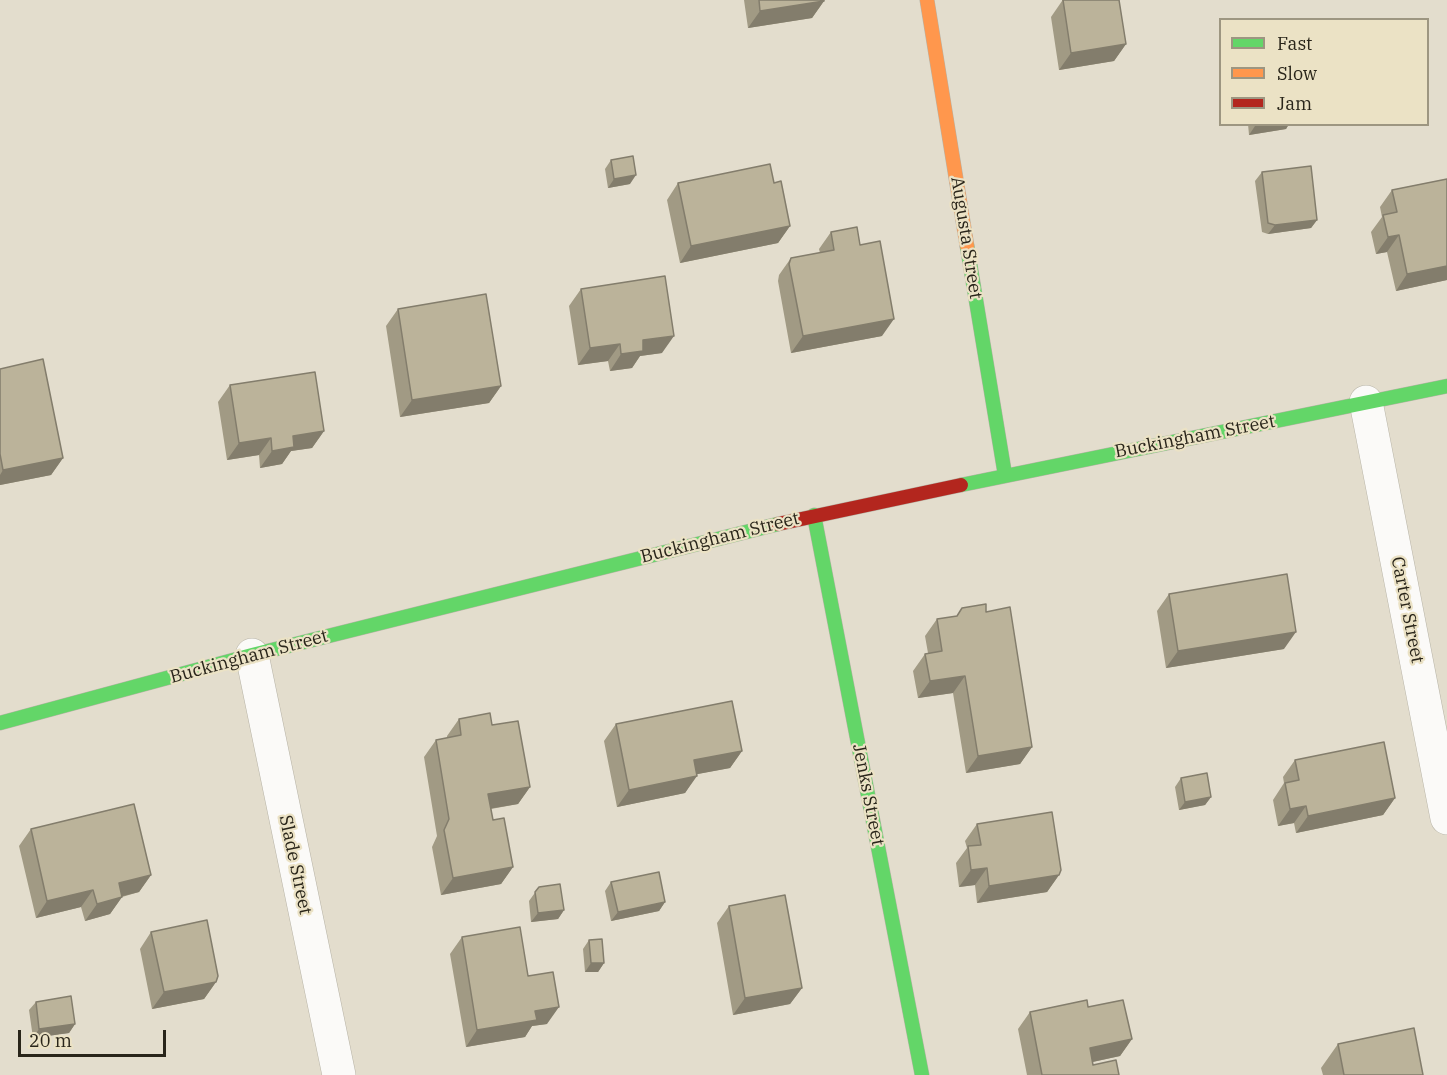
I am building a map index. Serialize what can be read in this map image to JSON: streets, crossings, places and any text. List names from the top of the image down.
{
  "streets": {
    "main road": ["Augusta Street", "Buckingham Street", "Jenks Street"],
    "street": ["Carter Street", "Slade Street"]
  },
  "crossings": [
    ["Augusta Street", "Buckingham Street"],
    ["Buckingham Street", "Carter Street"],
    ["Buckingham Street", "Jenks Street"],
    ["Buckingham Street", "Slade Street"]
  ],
  "legend": ["Fast", "Slow", "Jam"],
  "scale_bar": "20 m"
}
